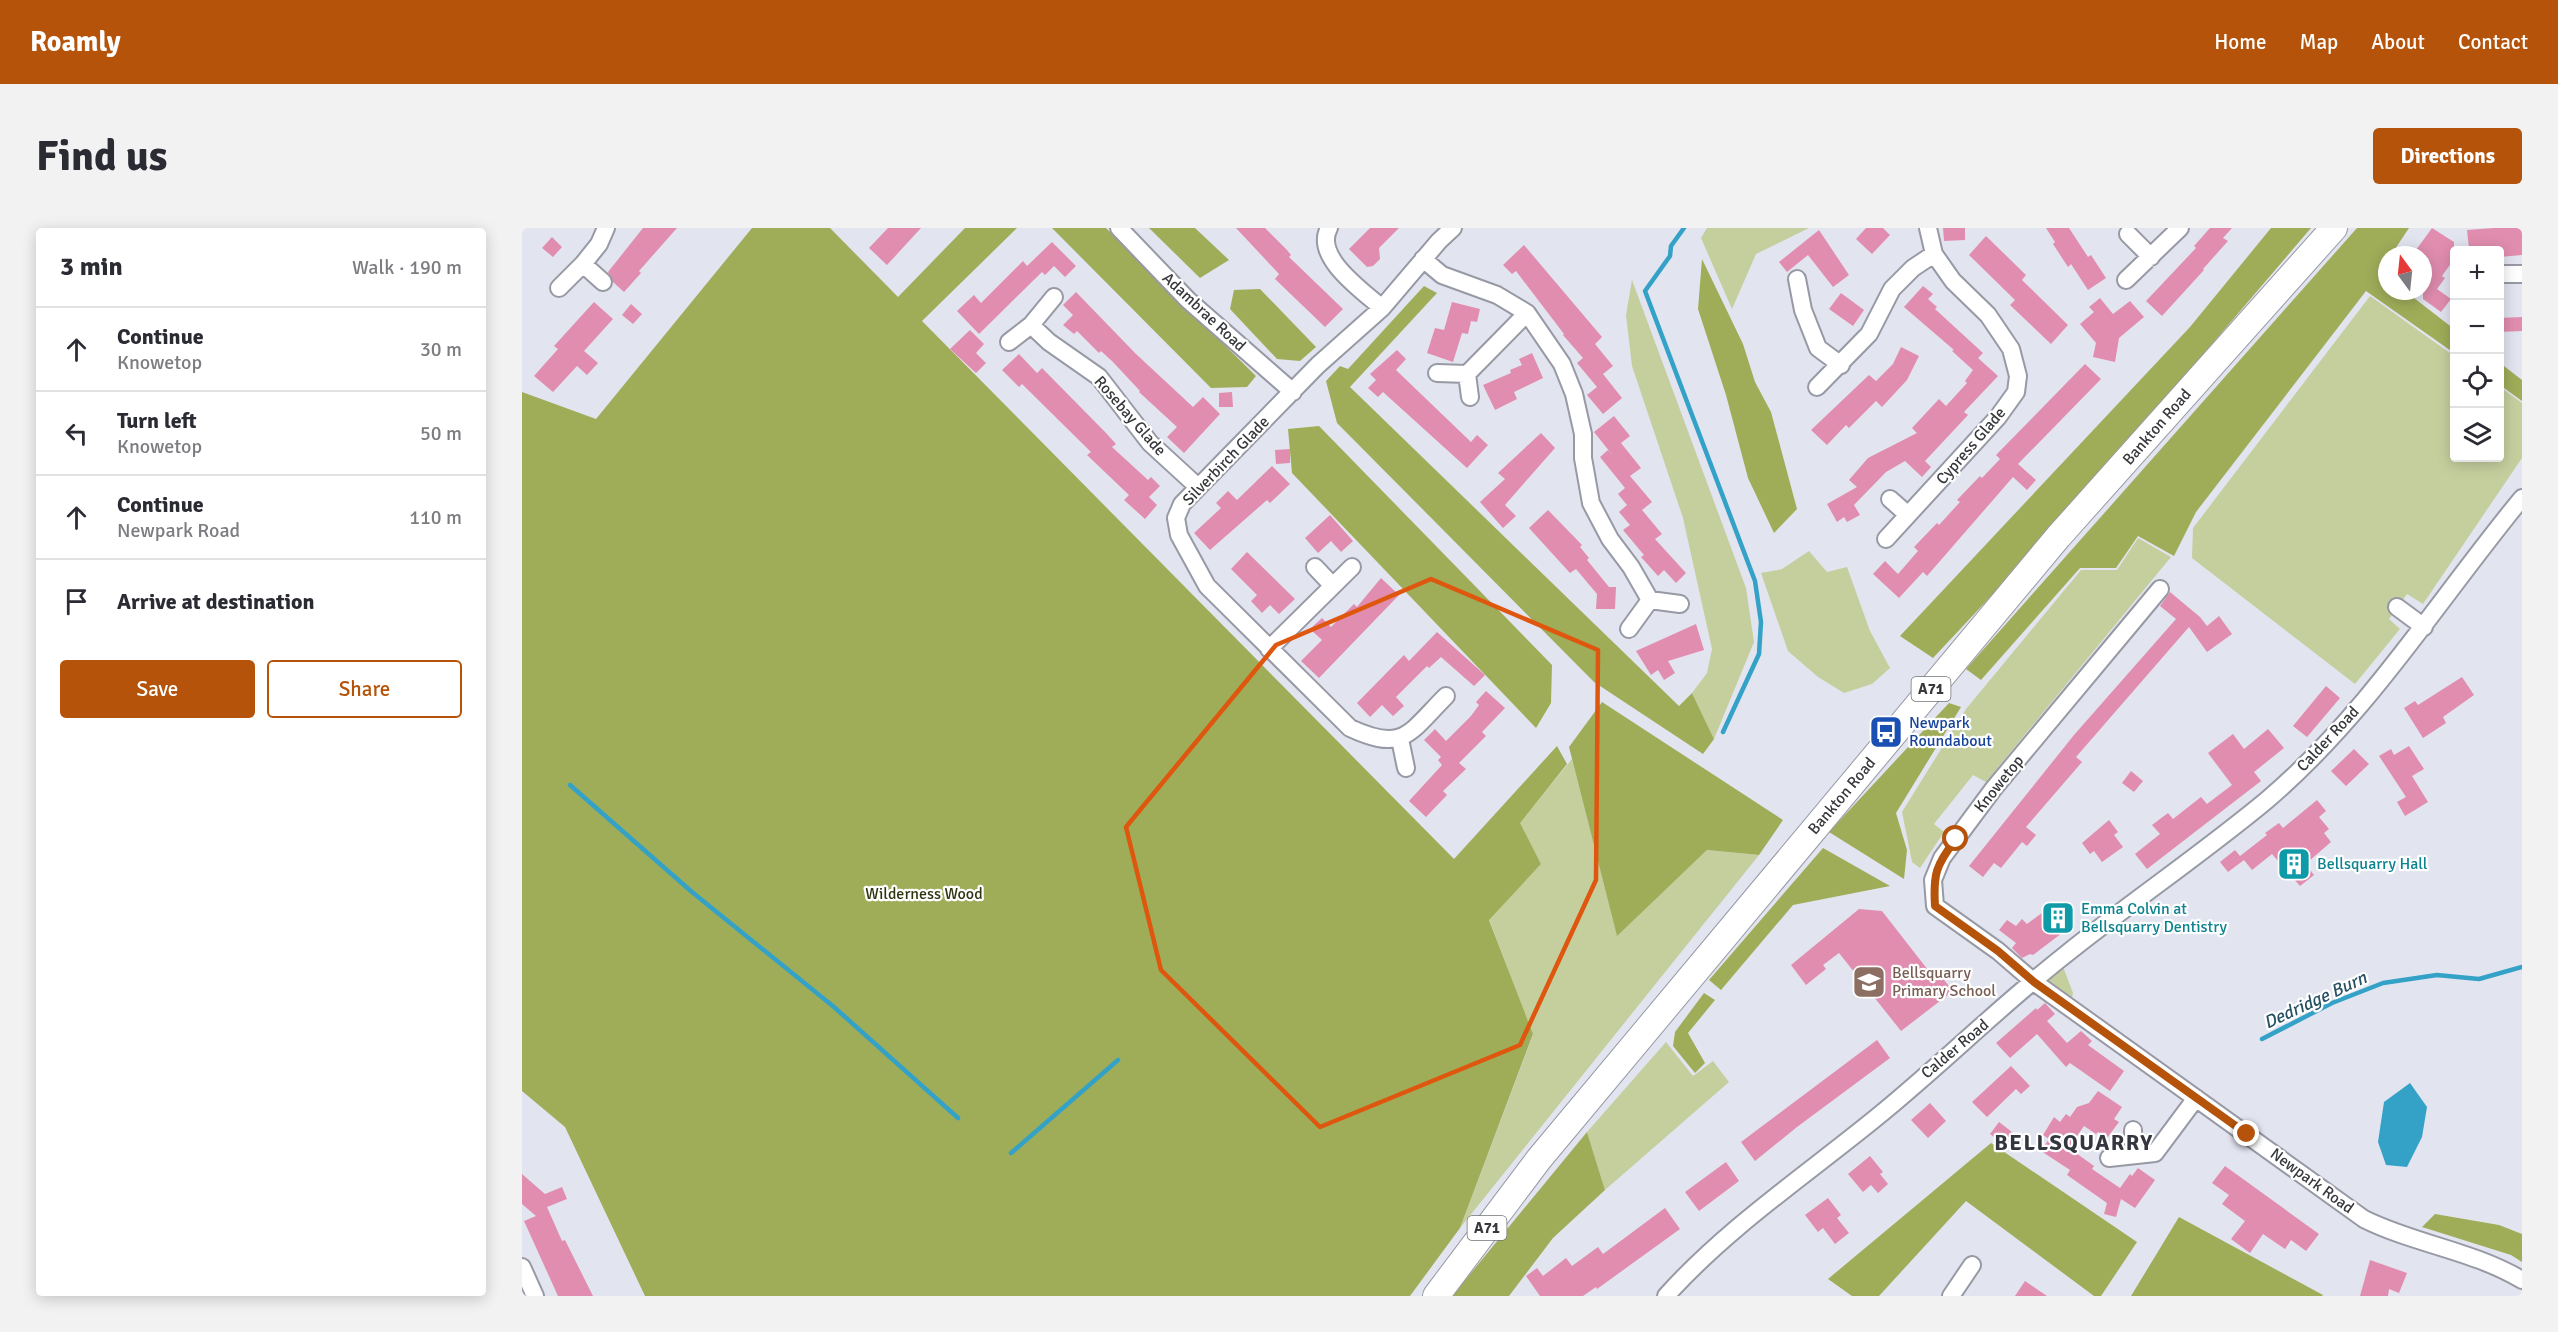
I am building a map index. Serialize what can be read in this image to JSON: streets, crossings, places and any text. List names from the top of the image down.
{
  "streets": {
    "main road": ["Bankton Road", "A71"],
    "street": [
      "Adambrae Road",
      "Rosebay Glade",
      "Cypress Glade",
      "Silverbirch Glade",
      "Calder Road",
      "Knowetop",
      "Newpark Road"
    ]
  },
  "crossings": [
    ["Adambrae Road", "Silverbirch Glade"],
    ["Rosebay Glade", "Silverbirch Glade"],
    ["Calder Road", "Knowetop"],
    ["Calder Road", "Newpark Road"],
    ["Knowetop", "Newpark Road"]
  ],
  "districts": ["BELLSQUARRY"],
  "water": ["Dedridge Burn"],
  "parks": ["Wilderness Wood"],
  "places": {
    "bus stop": ["Newpark Roundabout"],
    "building": ["Bellsquarry Hall", "Emma Colvin at Bellsquarry Dentistry"],
    "school or university": ["Bellsquarry Primary School"]
  },
  "north": "top",
  "page": {
    "header": "Roamly",
    "nav": [
      "Home",
      "Map",
      "About",
      "Contact"
    ],
    "buttons": [
      "Directions",
      ["Save", "Share"]
    ],
    "title": "Find us",
    "heading": ["3 min", "Walk · 190 m"],
    "map_buttons": ["+", "−"],
    "list": [
      ["Continue", "Knowetop", "30 m"],
      ["Turn left", "Knowetop", "50 m"],
      ["Continue", "Newpark Road", "110 m"],
      "Arrive at destination"
    ]
  }
}
